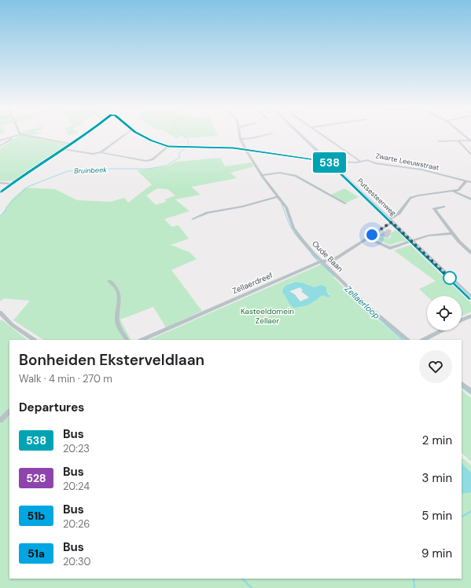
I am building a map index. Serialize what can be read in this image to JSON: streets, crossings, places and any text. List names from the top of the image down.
{
  "streets": {
    "main road": ["Putsesteenweg"],
    "street": ["Zwarte Leeuwstraat", "Oude Baan", "Zellaerdreef"]
  },
  "crossings": [
    ["Zwarte Leeuwstraat", "Putsesteenweg"],
    ["Zwarte Leeuwstraat", "Oude Baan"],
    ["Putsesteenweg", "Zellaerdreef"],
    ["Oude Baan", "Zellaerdreef"]
  ],
  "water": ["Bruinbeek", "Zellaerloop"],
  "parks": ["Kasteeldomein Zellaer"],
  "lines": ["bus line 538"],
  "page": {
    "on_map": "538",
    "heading": [
      ["Bonheiden Eksterveldlaan", "Walk · 4 min · 270 m"],
      "Departures"
    ],
    "list": [
      {
        "mark": "538",
        "name": "Bus",
        "note": "20:23",
        "value": "2 min"
      },
      {
        "mark": "528",
        "name": "Bus",
        "note": "20:24",
        "value": "3 min"
      },
      {
        "mark": "51b",
        "name": "Bus",
        "note": "20:26",
        "value": "5 min"
      },
      {
        "mark": "51a",
        "name": "Bus",
        "note": "20:30",
        "value": "9 min"
      }
    ]
  }
}
